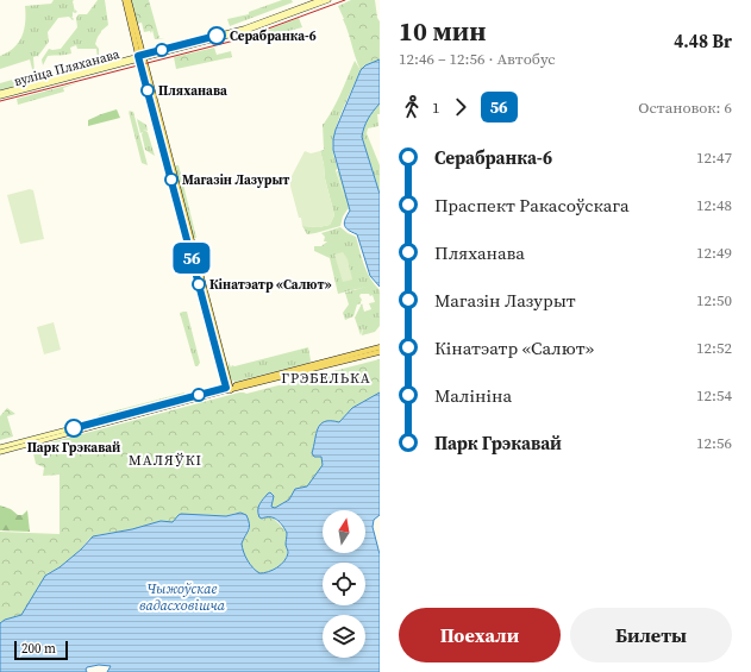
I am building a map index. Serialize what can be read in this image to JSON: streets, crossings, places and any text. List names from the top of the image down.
{
  "streets": {
    "main road": ["вуліца Пляханава"]
  },
  "districts": ["ГРЭБЕЛЬКА", "МАЛЯЎКІ"],
  "water": ["Чыжоўскае вадасховішча"],
  "places": [
    "Серабранка-6",
    "Пляханава",
    "Магазін Лазурыт",
    "Кінатэатр «Салют»",
    "Парк Грэкавай"
  ],
  "lines": ["bus line 56"],
  "scale_bar": "200 m",
  "north": "top",
  "page": {
    "on_map": "56",
    "heading": ["10 мин", "12:46 – 12:56 · Автобус", "4.48 Br"],
    "legs": ["1", "56", "Остановок: 6"],
    "list": [
      {
        "name": "Серабранка-6",
        "value": "12:47"
      },
      {
        "name": "Праспект Ракасоўскага",
        "value": "12:48"
      },
      {
        "name": "Пляханава",
        "value": "12:49"
      },
      {
        "name": "Магазін Лазурыт",
        "value": "12:50"
      },
      {
        "name": "Кінатэатр «Салют»",
        "value": "12:52"
      },
      {
        "name": "Малініна",
        "value": "12:54"
      },
      {
        "name": "Парк Грэкавай",
        "value": "12:56"
      }
    ],
    "buttons": ["Поехали", "Билеты"],
    "scale": "200 m"
  }
}
